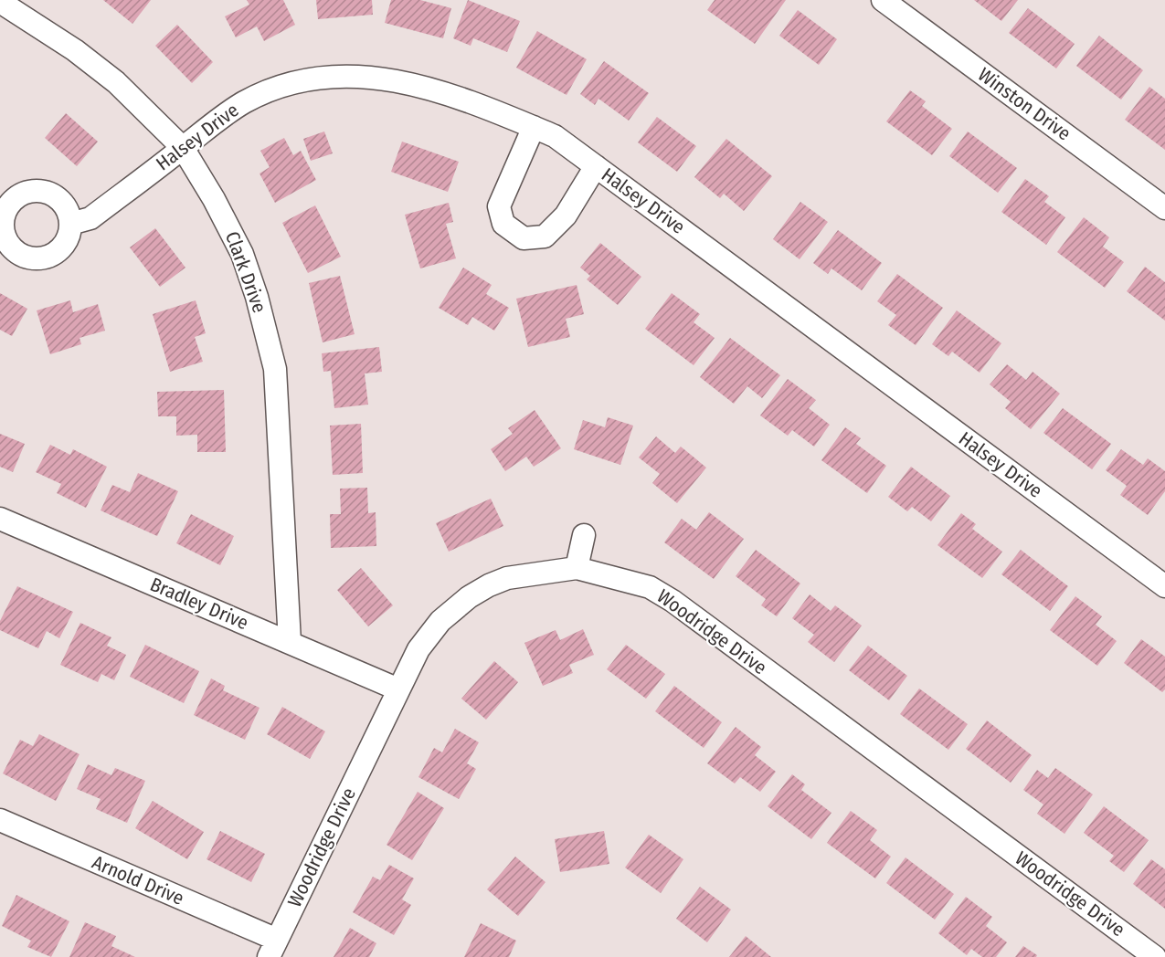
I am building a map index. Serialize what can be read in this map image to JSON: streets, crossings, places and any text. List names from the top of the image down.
{
  "streets": {
    "street": [
      "Winston Drive",
      "Halsey Drive",
      "Clark Drive",
      "Bradley Drive",
      "Woodridge Drive",
      "Arnold Drive"
    ]
  },
  "crossings": [
    ["Halsey Drive", "Clark Drive"],
    ["Clark Drive", "Bradley Drive"],
    ["Bradley Drive", "Woodridge Drive"],
    ["Woodridge Drive", "Arnold Drive"]
  ]
}
